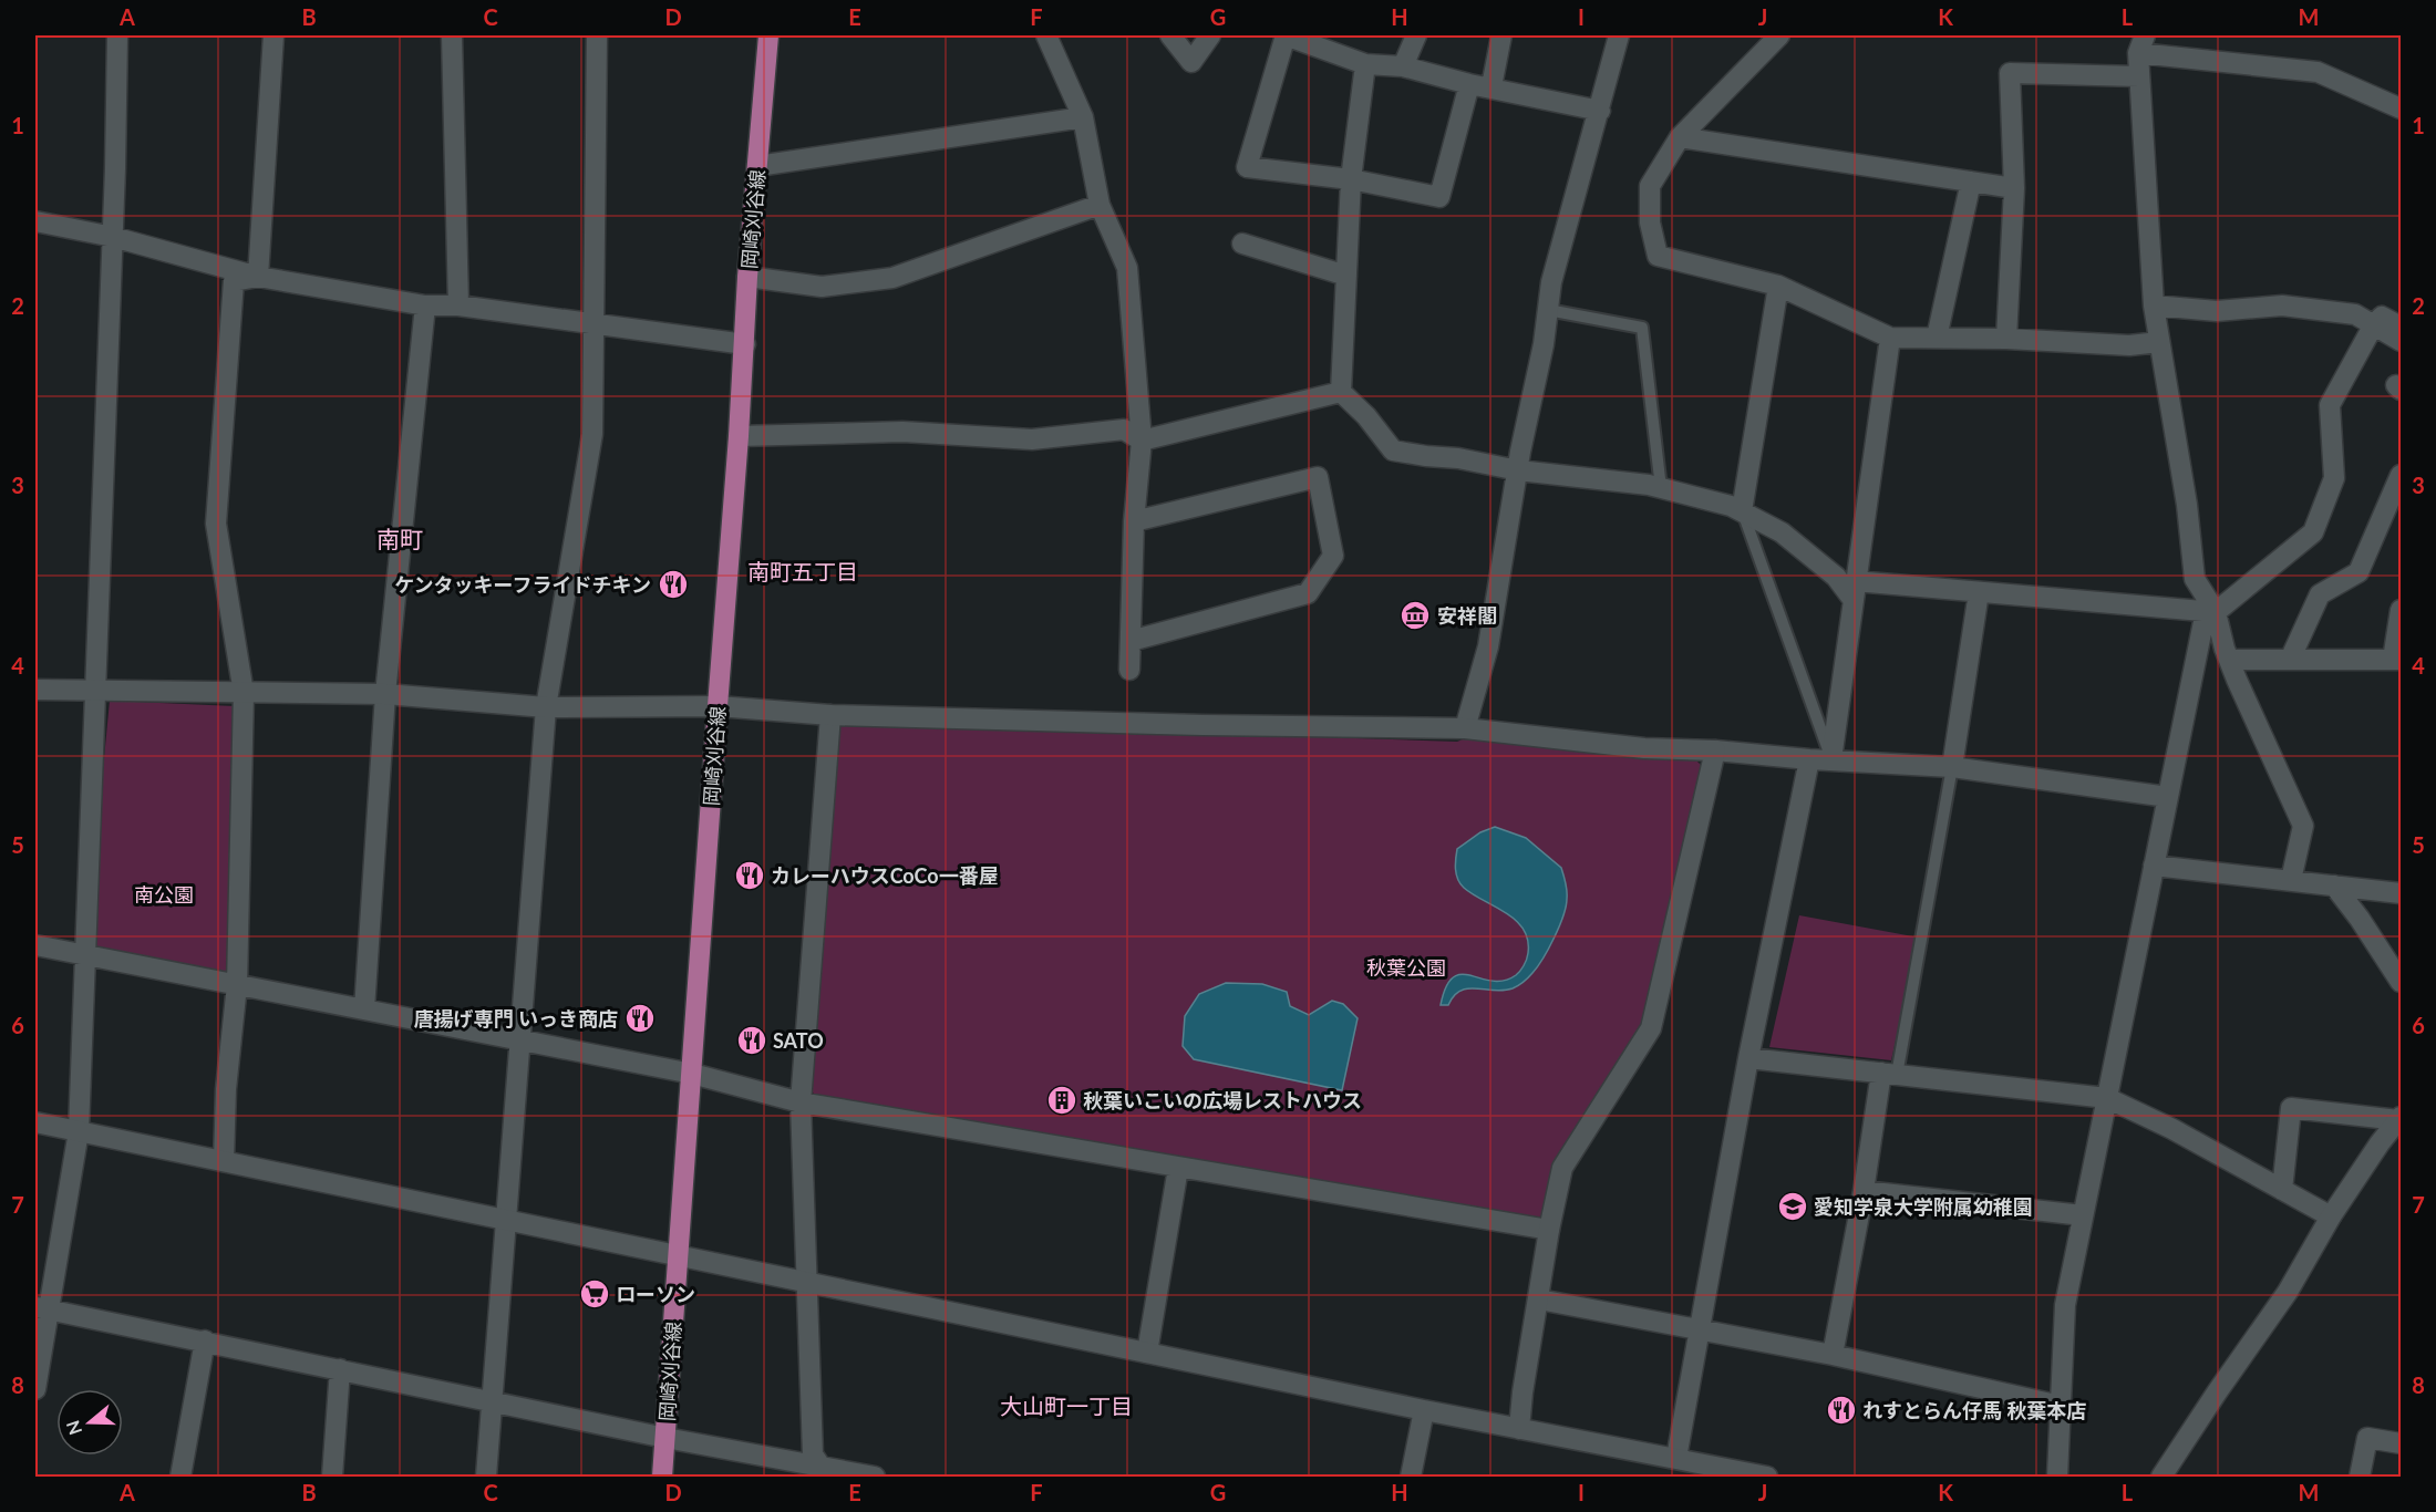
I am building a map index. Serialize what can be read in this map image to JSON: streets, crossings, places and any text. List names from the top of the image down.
{
  "streets": {
    "main road": ["岡崎刈谷線"]
  },
  "districts": ["南町", "南町五丁目", "大山町一丁目"],
  "parks": ["南公園", "秋葉公園"],
  "places": {
    "restaurant": [
      "ケンタッキーフライドチキン",
      "カレーハウスCoCo一番屋",
      "唐揚げ専門 いっき商店",
      "SATO",
      "れすとらん仔馬 秋葉本店"
    ],
    "museum": ["安祥閣"],
    "building": ["秋葉いこいの広場レストハウス"],
    "school or university": ["愛知学泉大学附属幼稚園"],
    "supermarket": ["ローソン"]
  },
  "north": "left",
  "grid": {
    "columns": [
      "A",
      "B",
      "C",
      "D",
      "E",
      "F",
      "G",
      "H",
      "I",
      "J",
      "K",
      "L",
      "M"
    ],
    "rows": [
      "1",
      "2",
      "3",
      "4",
      "5",
      "6",
      "7",
      "8"
    ]
  }
}
